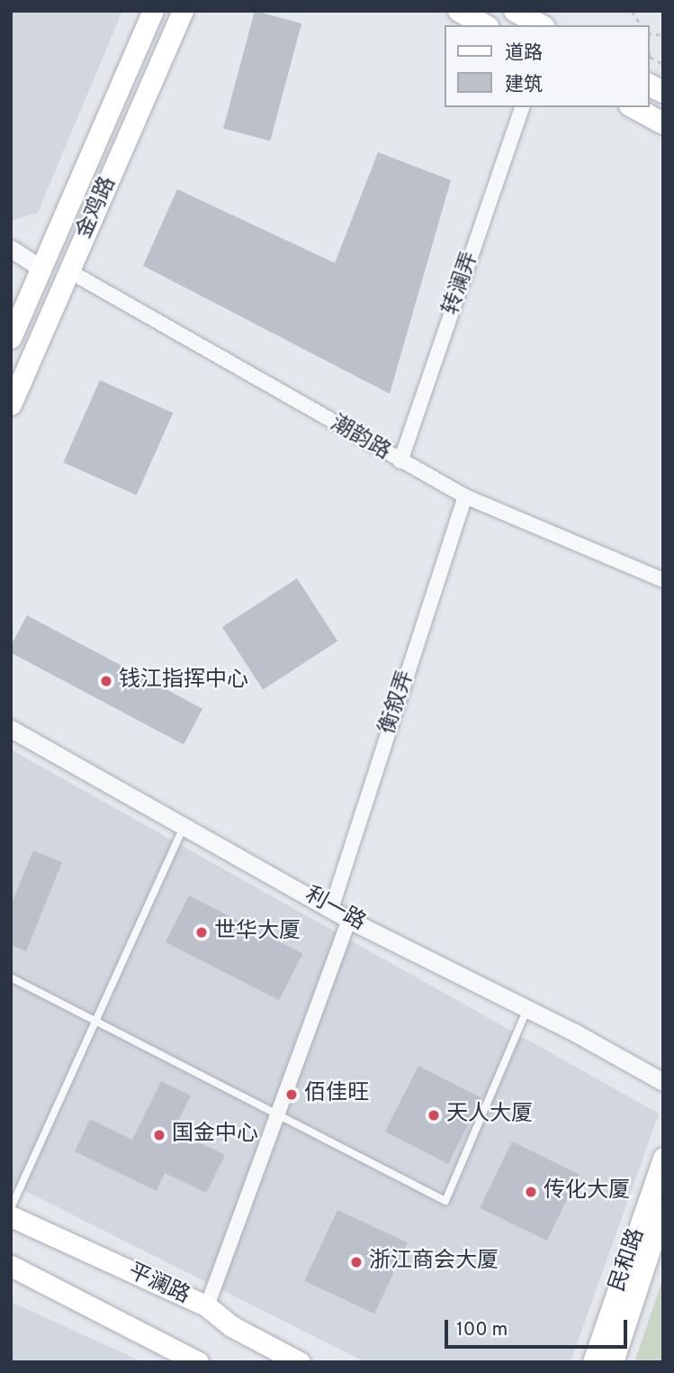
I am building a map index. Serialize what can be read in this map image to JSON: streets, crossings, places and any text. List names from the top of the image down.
{
  "streets": {
    "main road": ["金鸡路", "民和路", "平澜路"],
    "street": [
      "转澜弄",
      "潮韵路",
      "衡叙弄",
      "利一路"
    ]
  },
  "crossings": [
    ["金鸡路", "潮韵路"],
    ["转澜弄", "潮韵路"],
    ["潮韵路", "衡叙弄"],
    ["衡叙弄", "利一路"]
  ],
  "places": [
    "钱江指挥中心",
    "世华大厦",
    "佰佳旺",
    "天人大厦",
    "国金中心",
    "传化大厦",
    "浙江商会大厦"
  ],
  "legend": ["道路", "建筑"],
  "scale_bar": "100 m"
}
